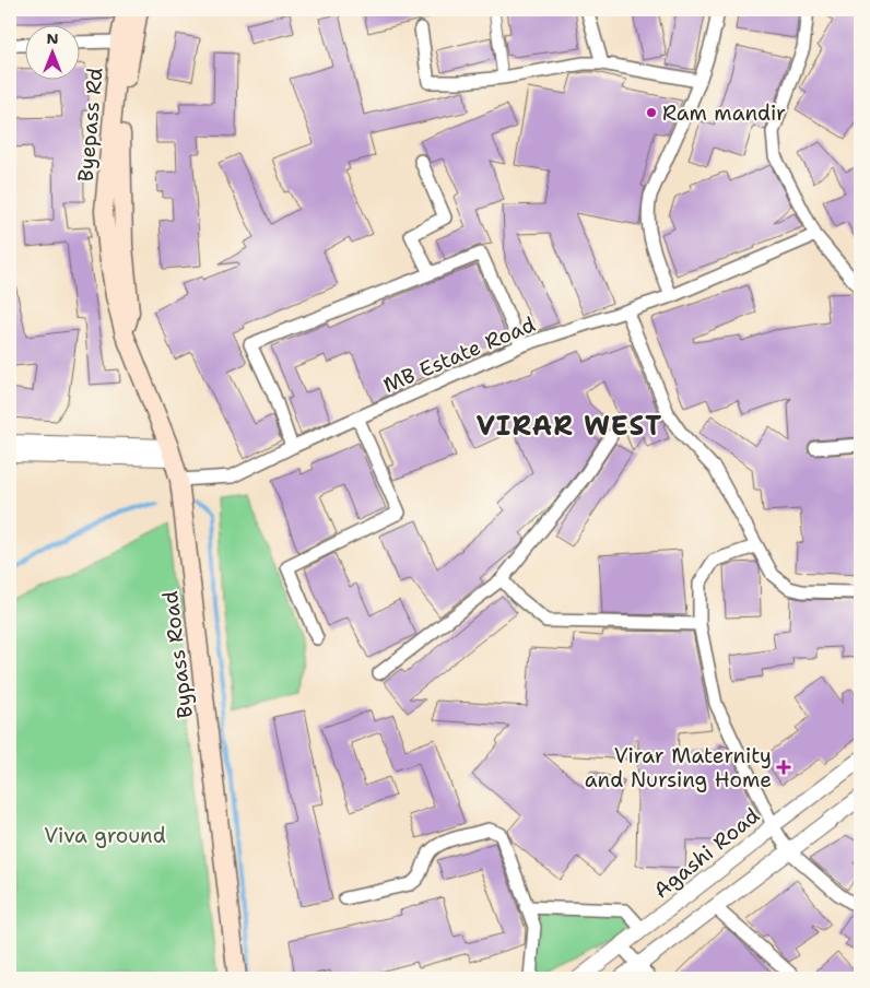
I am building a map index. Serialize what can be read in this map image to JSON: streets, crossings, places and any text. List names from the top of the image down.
{
  "streets": {
    "main road": ["Byepass Rd", "Bypass Road"],
    "street": ["MB Estate Road", "Agashi Road"]
  },
  "crossings": [
    ["Byepass Rd", "Bypass Road"],
    ["MB Estate Road", "Bypass Road"]
  ],
  "districts": ["VIRAR WEST"],
  "parks": ["Viva ground"],
  "places": {
    "other": ["Ram mandir"],
    "health": ["Virar Maternity and Nursing Home"]
  },
  "north": "top"
}
